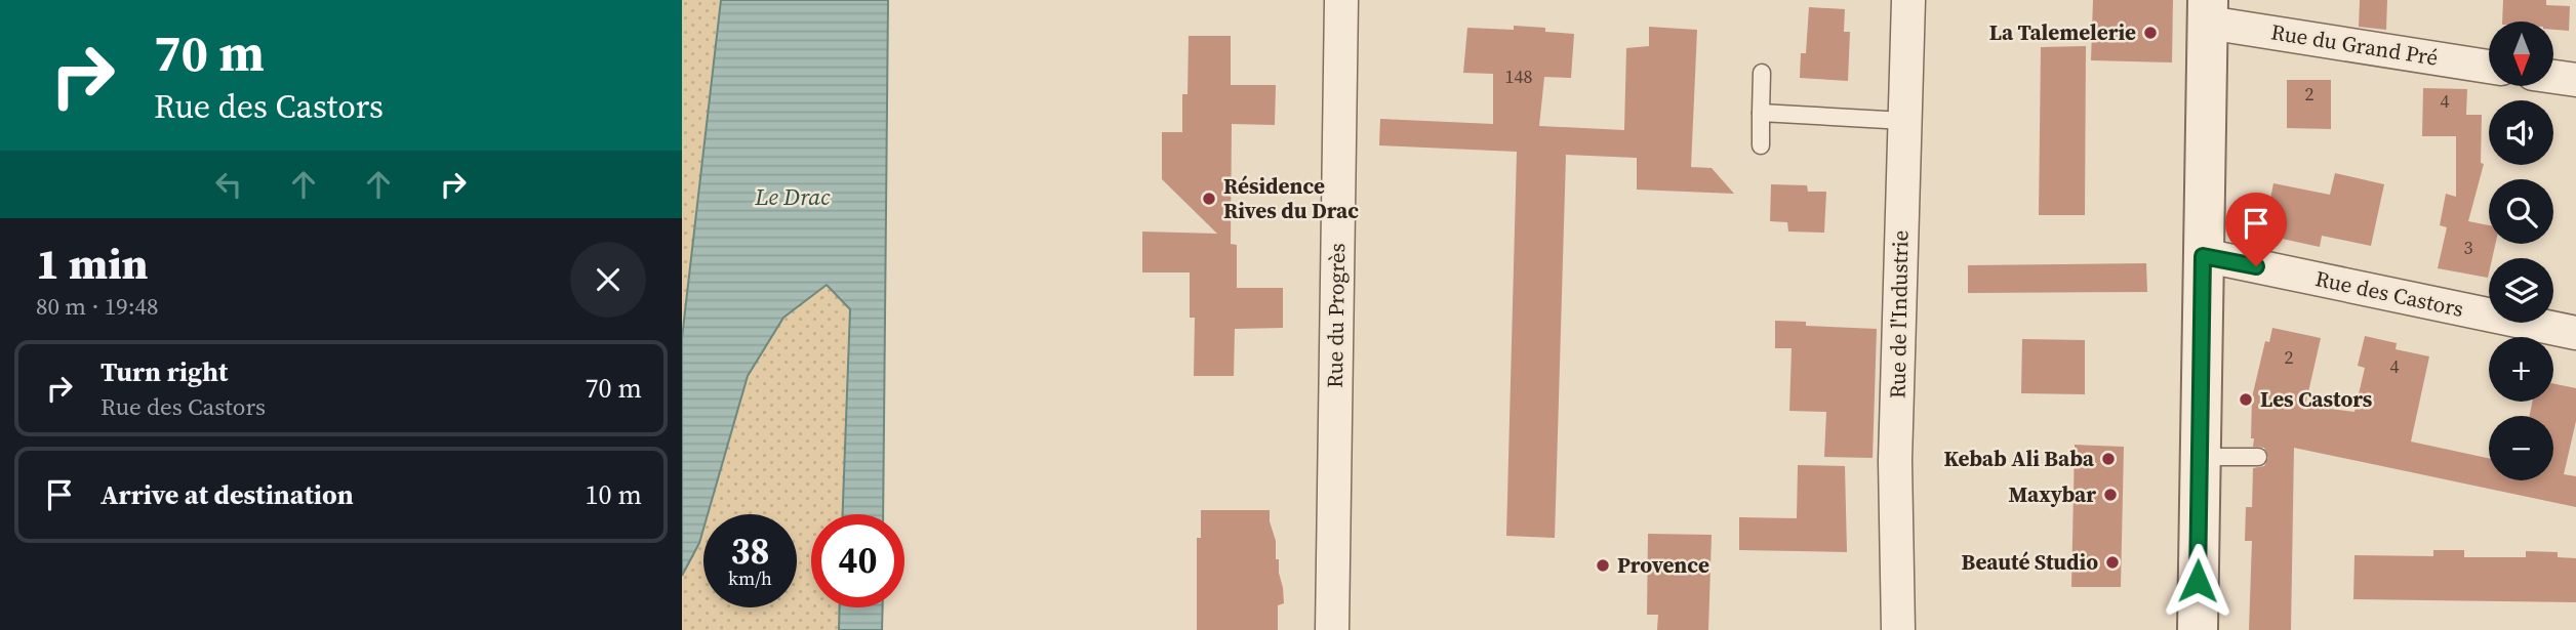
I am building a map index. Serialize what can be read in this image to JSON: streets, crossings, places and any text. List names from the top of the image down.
{
  "streets": {
    "street": [
      "Rue du Grand Pré",
      "Rue des Castors",
      "Rue de l'Industrie",
      "Rue du Progrès"
    ]
  },
  "water": ["Le Drac"],
  "places": [
    "La Talemelerie",
    "Résidence Rives du Drac",
    "Les Castors",
    "Kebab Ali Baba",
    "Maxybar",
    "Beauté Studio",
    "Provence"
  ],
  "house_numbers": [
    "148",
    "2",
    "4",
    "3",
    "2",
    "4"
  ],
  "north": "bottom",
  "page": {
    "turn": ["70 m", "Rue des Castors"],
    "map_buttons": ["+", "−"],
    "heading": ["1 min", "80 m · 19:48"],
    "list": [
      {
        "name": "Turn right",
        "note": "Rue des Castors",
        "value": "70 m"
      },
      {
        "name": "Arrive at destination",
        "value": "10 m"
      }
    ],
    "speed": "38 km/h",
    "limit": "40"
  }
}
